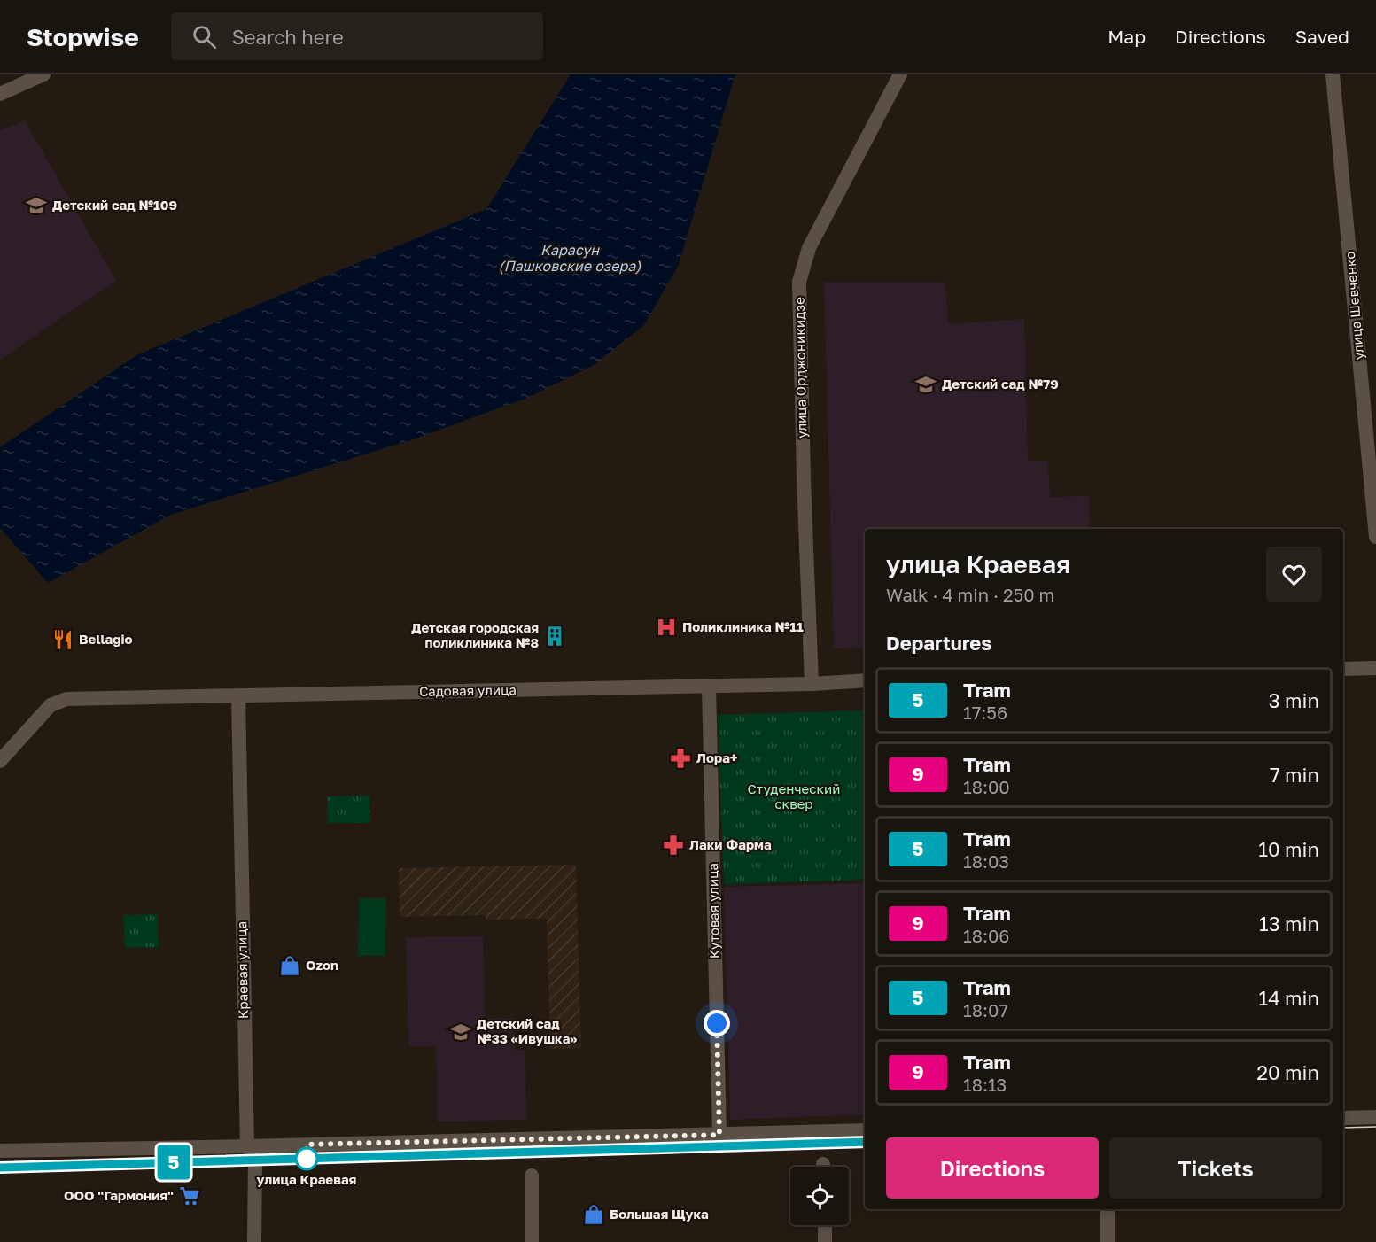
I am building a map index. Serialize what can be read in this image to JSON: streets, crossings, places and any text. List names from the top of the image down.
{
  "streets": {
    "street": [
      "улица Шевченко",
      "улица Орджоникидзе",
      "Садовая улица",
      "Кутовая улица",
      "Краевая улица"
    ]
  },
  "crossings": [
    ["улица Орджоникидзе", "Садовая улица"],
    ["Садовая улица", "Кутовая улица"],
    ["Садовая улица", "Краевая улица"]
  ],
  "water": ["Карасун (Пашковские озера)"],
  "parks": ["Студенческий сквер"],
  "places": {
    "school or university": ["Детский сад №109", "Детский сад №79", "Детский сад №33 «Ивушка»"],
    "hospital": ["Поликлиника №11"],
    "building": ["Детская городская поликлиника №8"],
    "restaurant": ["Bellagio"],
    "pharmacy": ["Лора+", "Лаки Фарма"],
    "shop": ["Ozon", "Большая Щука"],
    "other": ["улица Краевая"],
    "supermarket": ["ООО \"Гармония\""]
  },
  "lines": ["tram line 5"],
  "page": {
    "header": "Stopwise",
    "search": "Search here",
    "nav": ["Map", "Directions", "Saved"],
    "on_map": "5",
    "heading": [
      ["улица Краевая", "Walk · 4 min · 250 m"],
      "Departures"
    ],
    "list": [
      {
        "mark": "5",
        "name": "Tram",
        "note": "17:56",
        "value": "3 min"
      },
      {
        "mark": "9",
        "name": "Tram",
        "note": "18:00",
        "value": "7 min"
      },
      {
        "mark": "5",
        "name": "Tram",
        "note": "18:03",
        "value": "10 min"
      },
      {
        "mark": "9",
        "name": "Tram",
        "note": "18:06",
        "value": "13 min"
      },
      {
        "mark": "5",
        "name": "Tram",
        "note": "18:07",
        "value": "14 min"
      },
      {
        "mark": "9",
        "name": "Tram",
        "note": "18:13",
        "value": "20 min"
      }
    ],
    "buttons": ["Directions", "Tickets"]
  }
}
